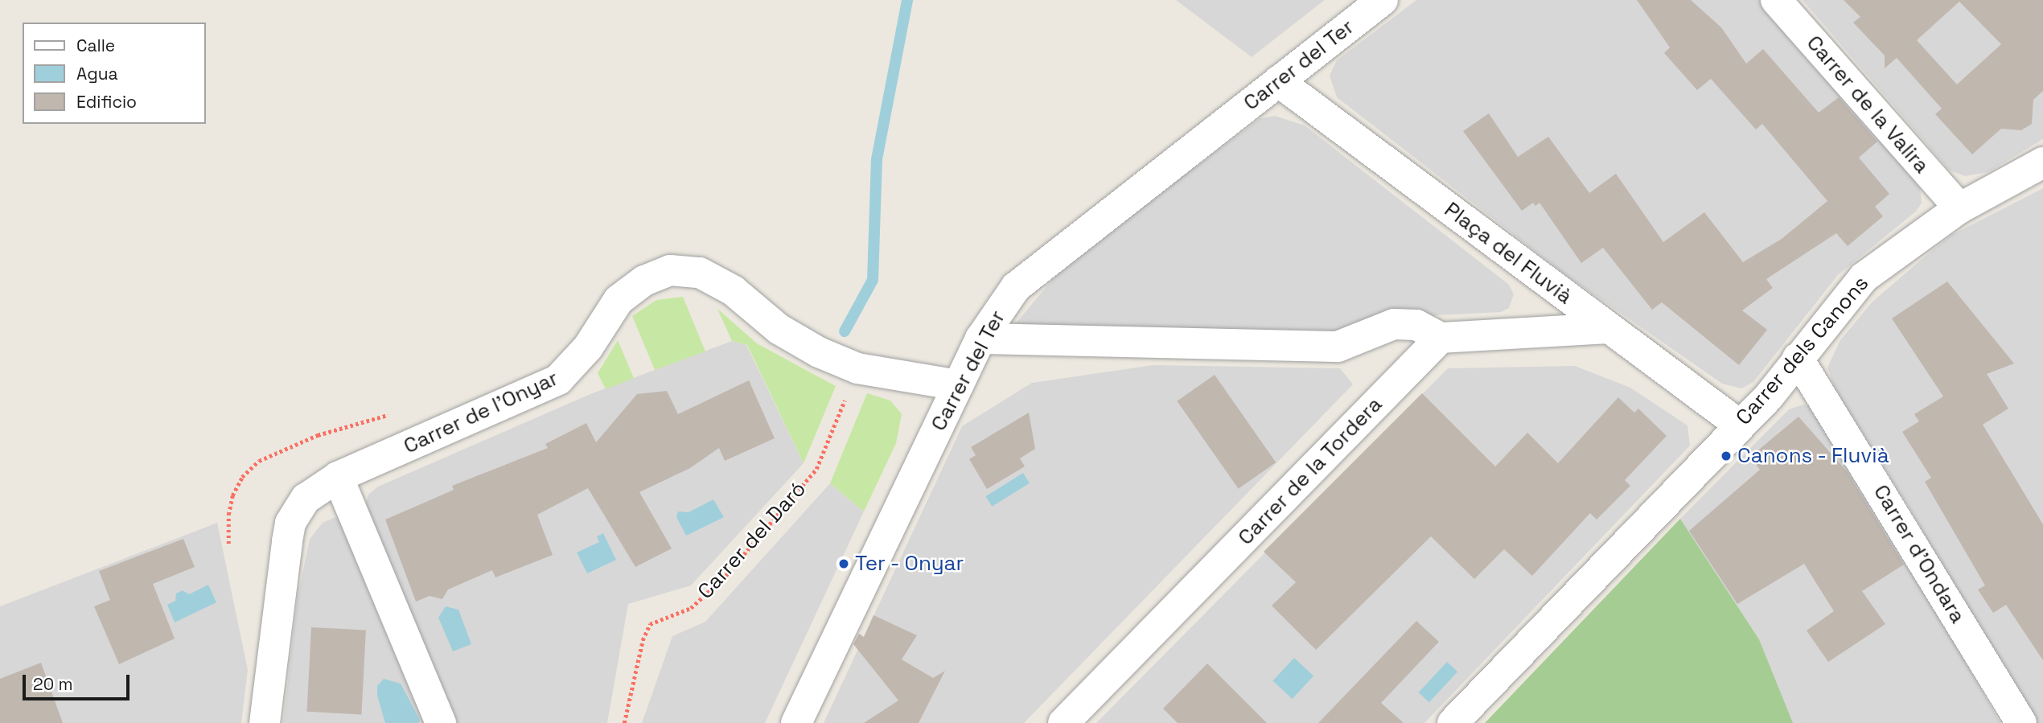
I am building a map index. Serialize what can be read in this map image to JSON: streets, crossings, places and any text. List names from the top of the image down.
{
  "streets": {
    "street": [
      "Carrer del Ter",
      "Carrer de la Valira",
      "Plaça del Fluvià",
      "Carrer dels Canons",
      "Carrer de l'Onyar",
      "Carrer de la Tordera",
      "Carrer d'Ondara"
    ],
    "path": ["Carrer del Daró"]
  },
  "crossings": [
    ["Carrer del Ter", "Plaça del Fluvià"],
    ["Carrer del Ter", "Carrer de l'Onyar"],
    ["Carrer de la Valira", "Carrer dels Canons"],
    ["Plaça del Fluvià", "Carrer dels Canons"],
    ["Carrer dels Canons", "Carrer d'Ondara"],
    ["Carrer de l'Onyar", "Carrer del Daró"]
  ],
  "places": ["Canons - Fluvià", "Ter - Onyar"],
  "legend": ["Calle", "Agua", "Edificio"],
  "scale_bar": "20 m"
}
